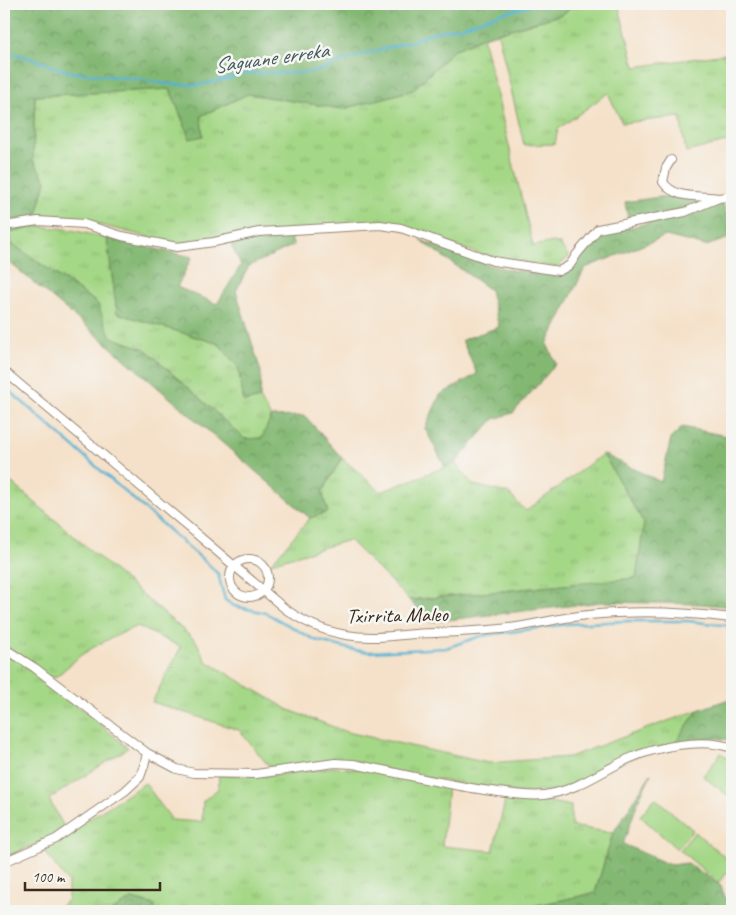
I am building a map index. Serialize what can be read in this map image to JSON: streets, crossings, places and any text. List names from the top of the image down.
{
  "streets": {
    "street": ["Txirrita Maleo"]
  },
  "water": ["Saguane erreka"],
  "scale_bar": "100 m"
}
